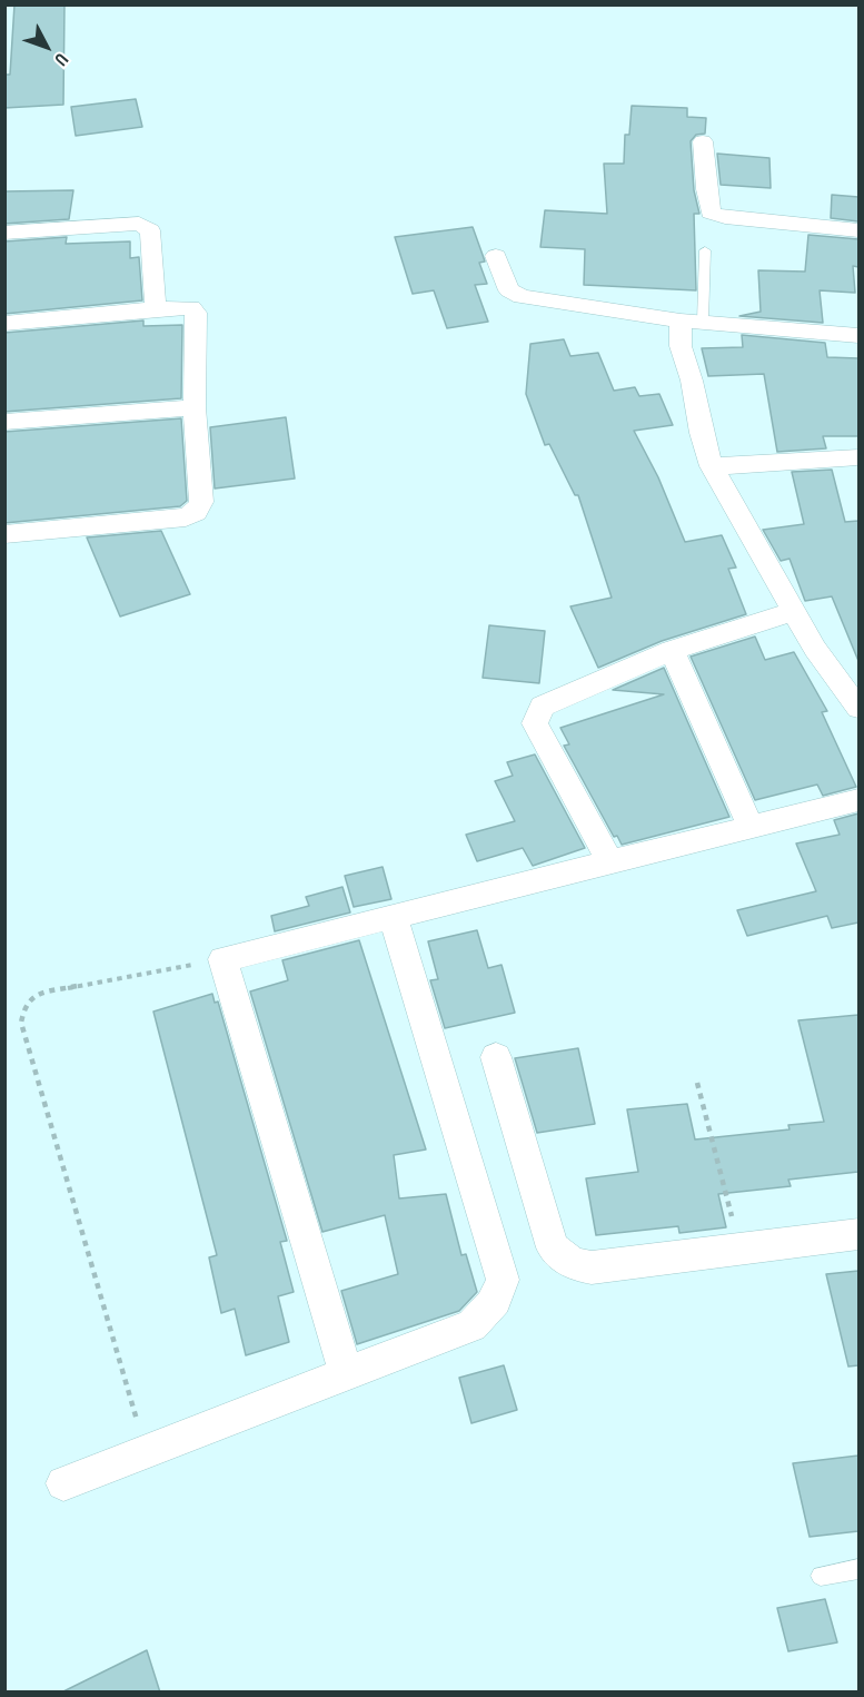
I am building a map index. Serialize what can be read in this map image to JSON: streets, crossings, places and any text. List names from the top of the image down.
{
  "north": "bottom right"
}
